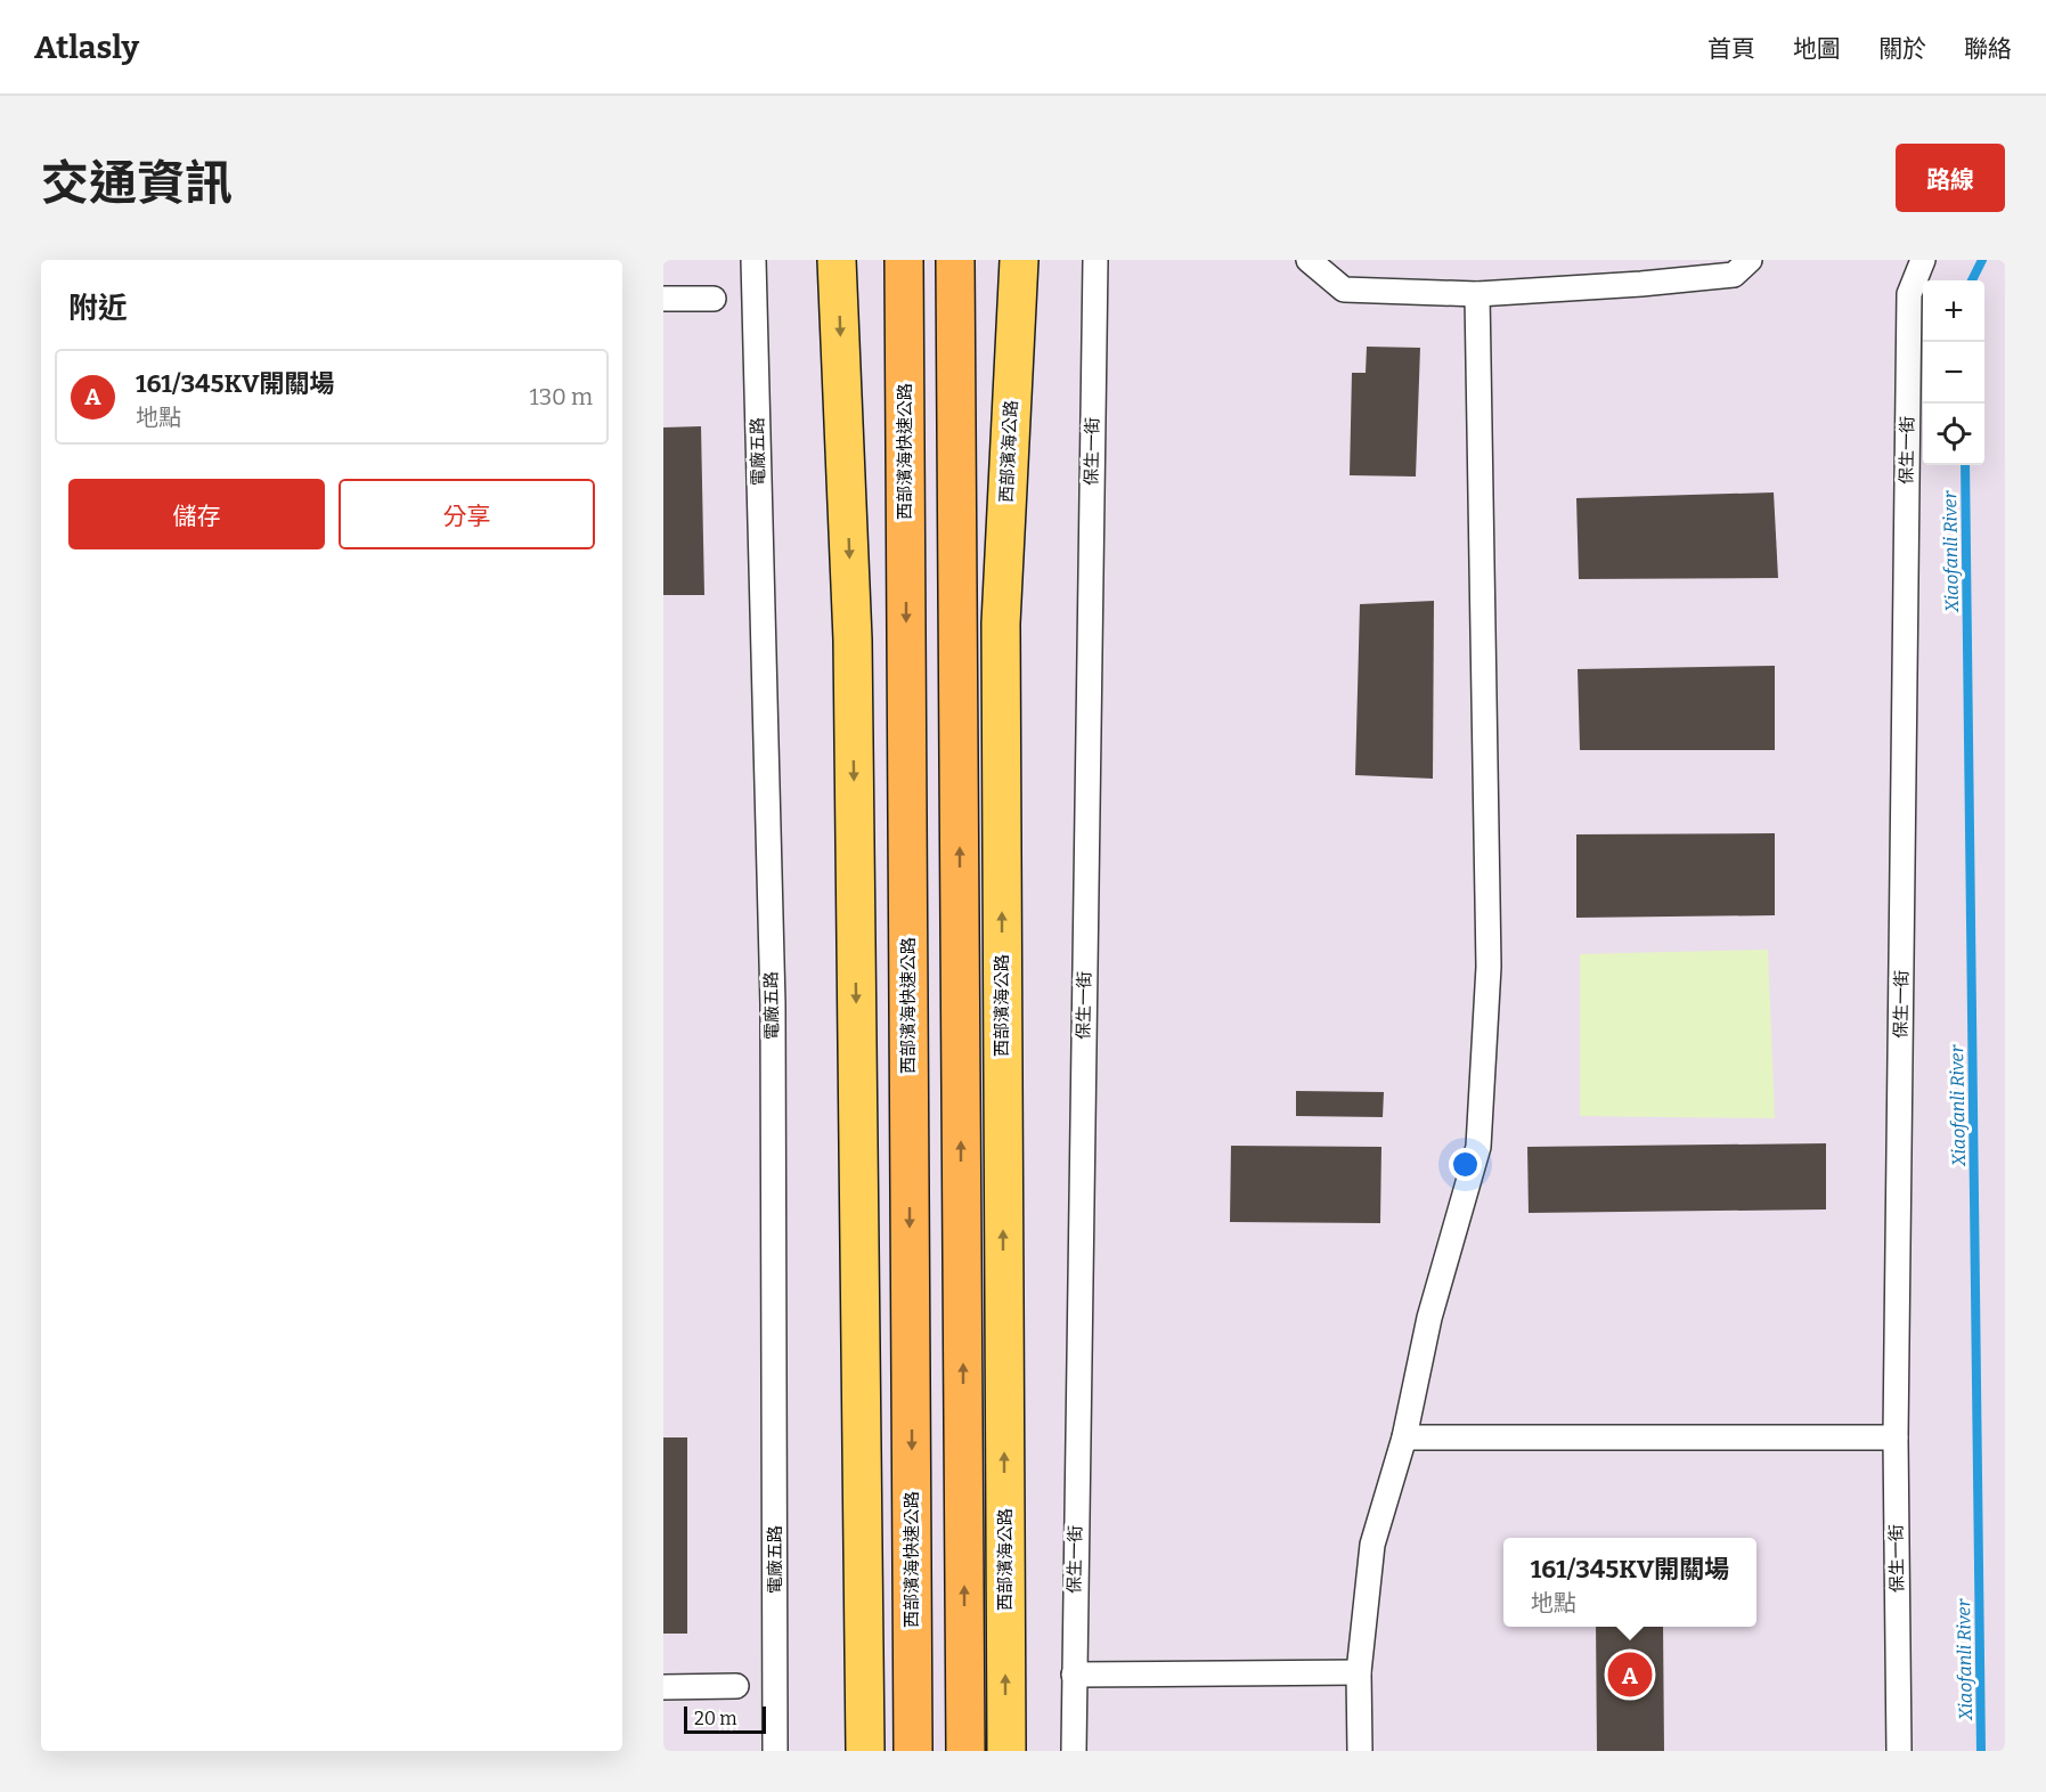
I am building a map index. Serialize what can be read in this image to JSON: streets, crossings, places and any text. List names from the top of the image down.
{
  "streets": {
    "highway": ["西部濱海快速公路"],
    "main road": ["西部濱海公路"],
    "street": ["保生一街", "電廠五路"]
  },
  "water": ["Xiaofanli River"],
  "scale_bar": "20 m",
  "page": {
    "header": "Atlasly",
    "nav": [
      "首頁",
      "地圖",
      "關於",
      "聯絡"
    ],
    "title": "交通資訊",
    "buttons": [
      "路線",
      ["儲存", "分享"]
    ],
    "heading": "附近",
    "map_buttons": ["+", "−"],
    "list": [
      {
        "mark": "A",
        "name": "161/345KV開關場",
        "note": "地點",
        "value": "130 m"
      }
    ],
    "popup": ["161/345KV開關場", "地點"],
    "pins": "A",
    "scale": "20 m"
  }
}
